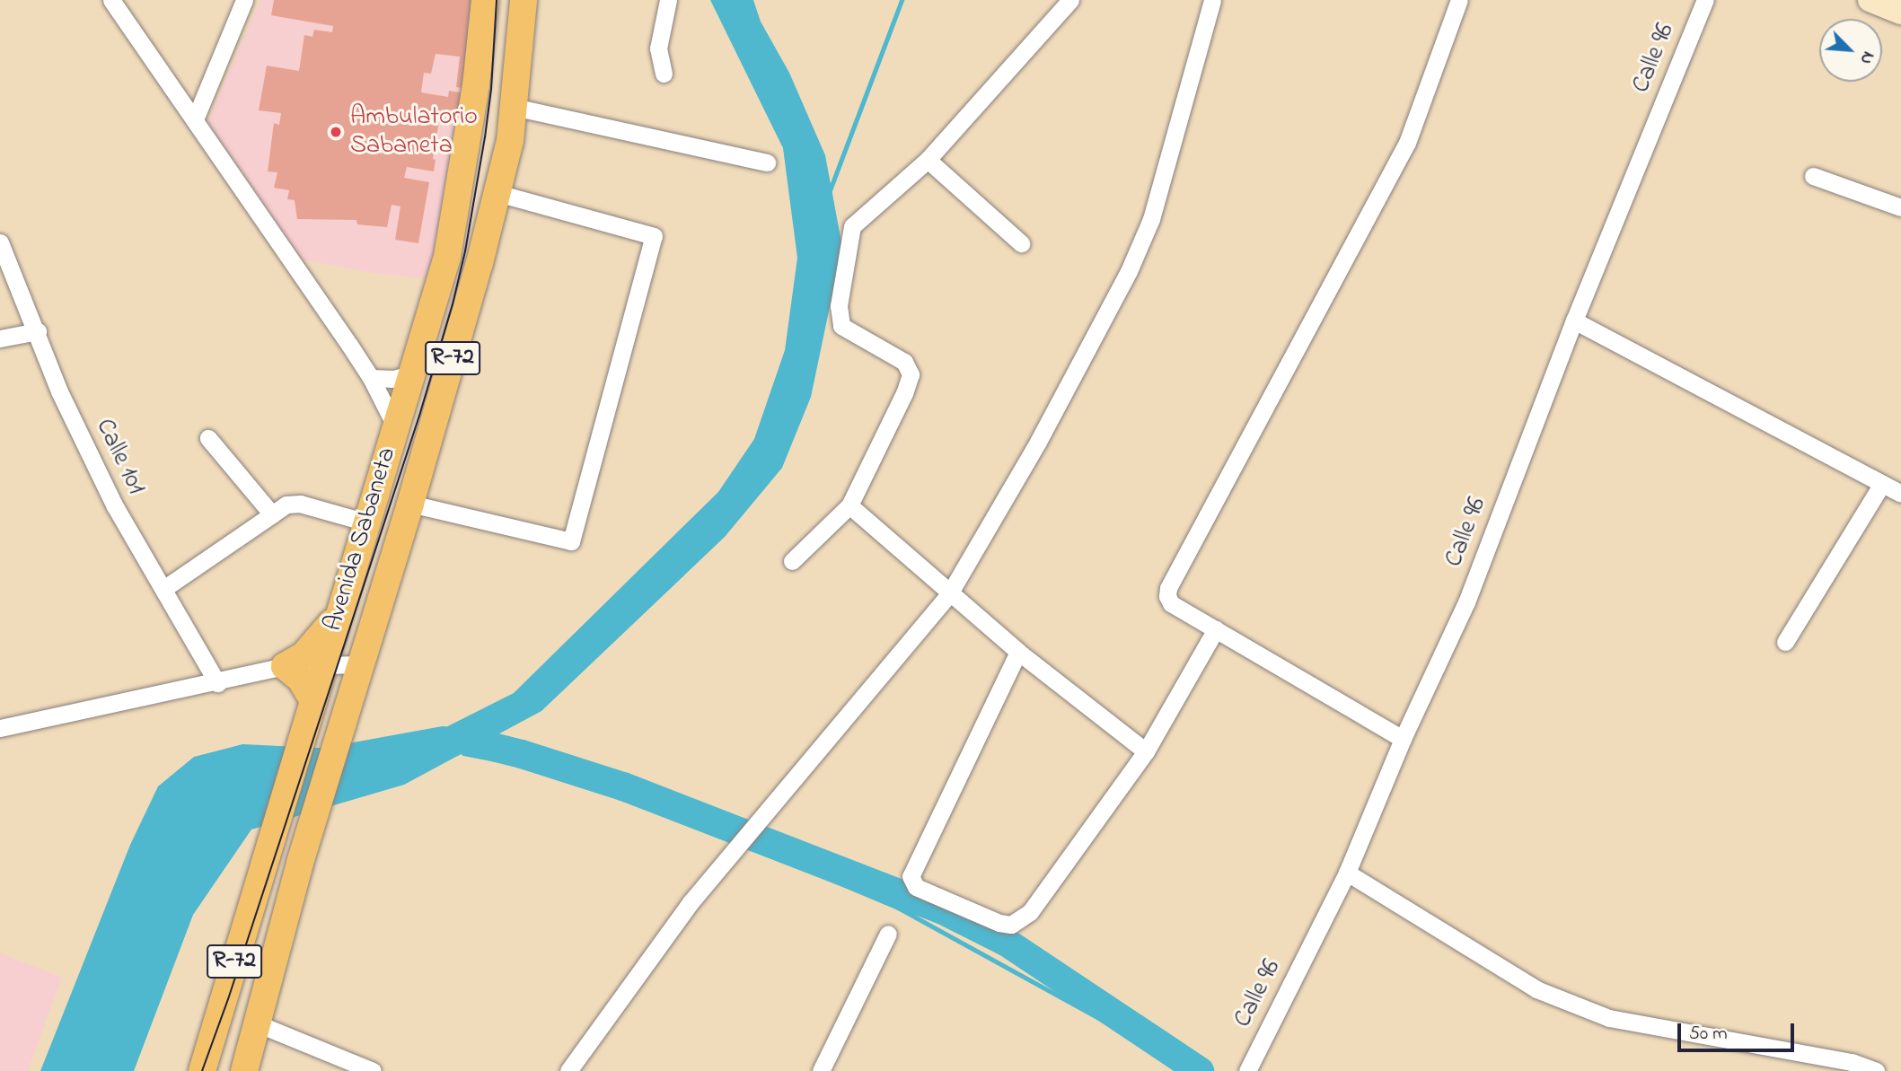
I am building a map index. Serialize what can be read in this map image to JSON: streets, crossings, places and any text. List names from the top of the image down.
{
  "streets": {
    "main road": ["R-72", "Avenida Sabaneta"],
    "street": ["Calle 96", "Calle 101"]
  },
  "places": ["Ambulatorio Sabaneta"],
  "scale_bar": "50 m",
  "north": "bottom right"
}
